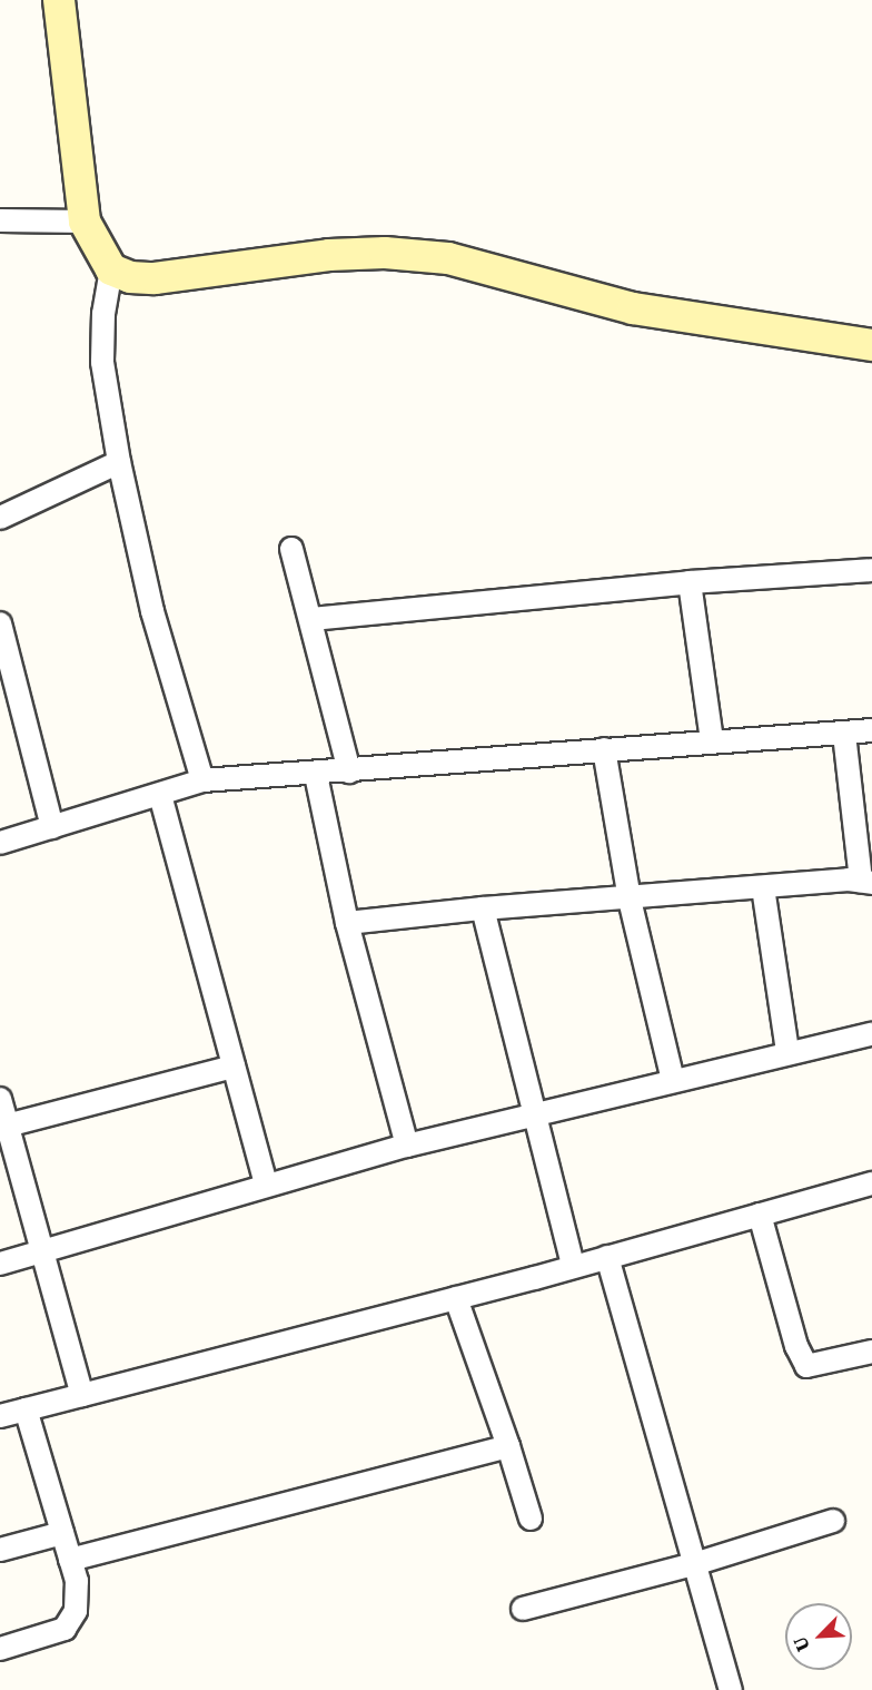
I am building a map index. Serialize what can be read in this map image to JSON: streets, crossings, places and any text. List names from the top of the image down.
{
  "north": "bottom left"
}
